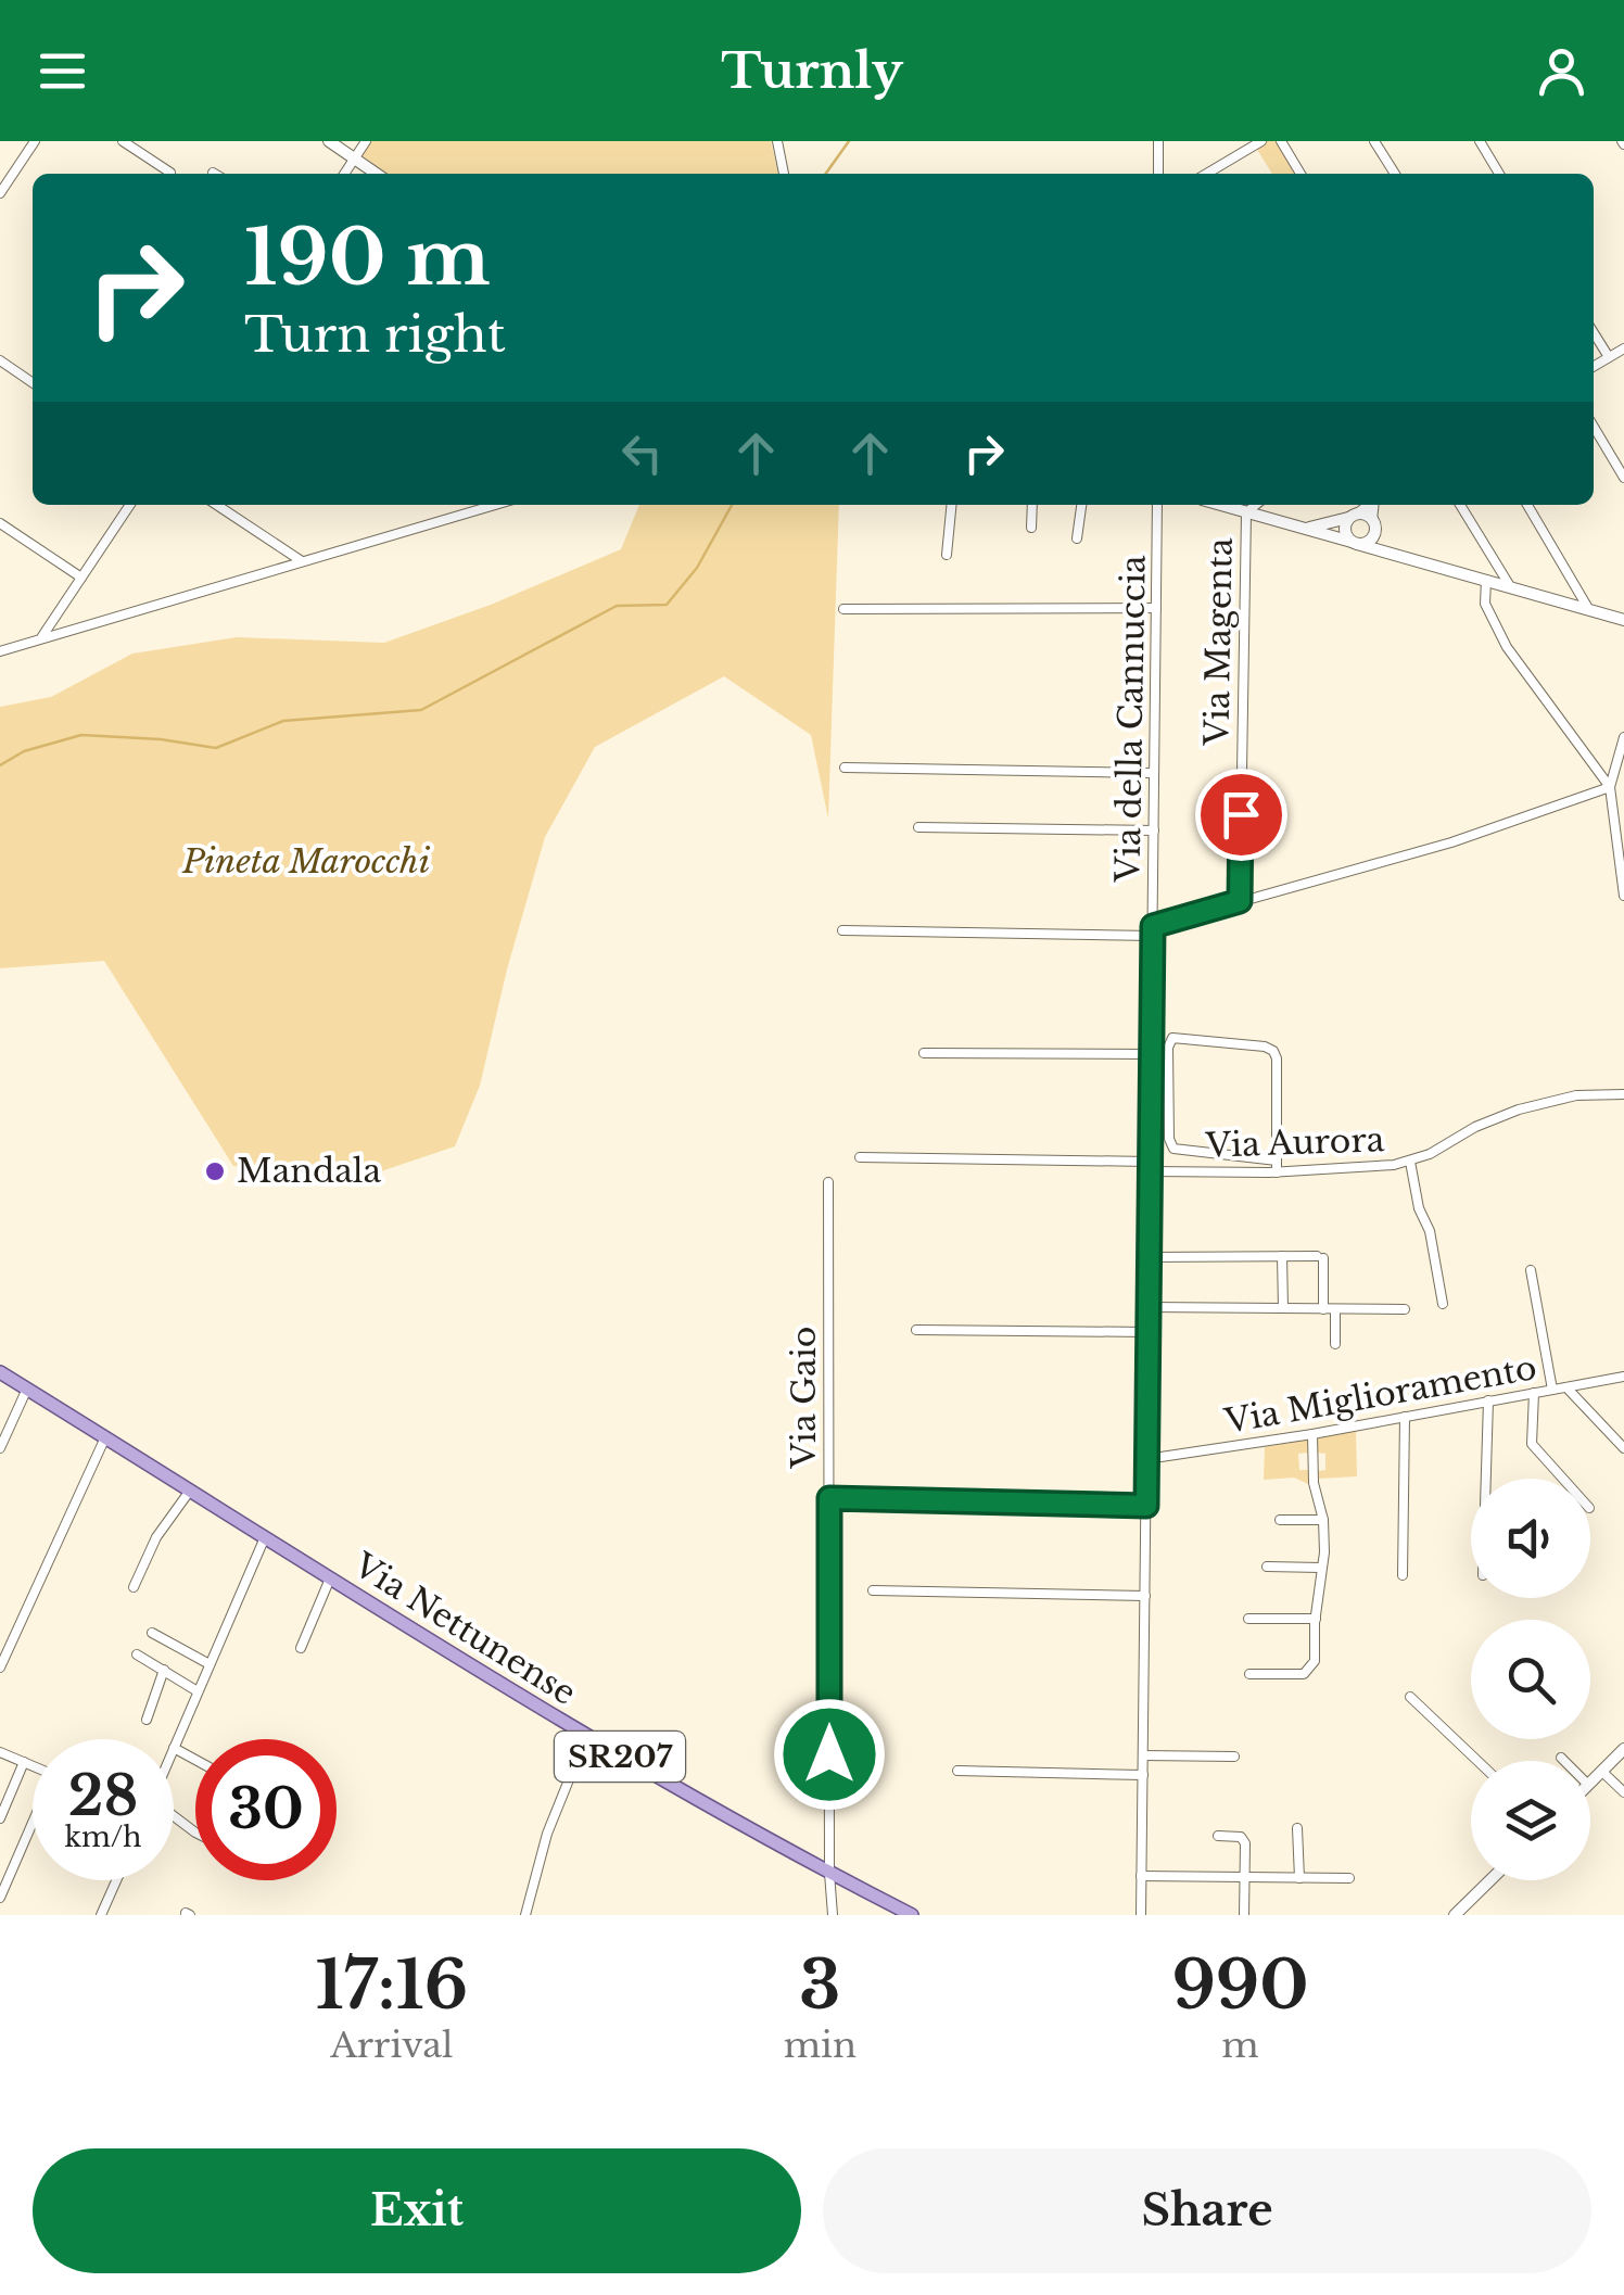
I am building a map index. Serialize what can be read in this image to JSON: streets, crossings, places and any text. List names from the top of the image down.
{
  "streets": {
    "main road": ["Via Nettunense", "SR207"],
    "street": [
      "Via Magenta",
      "Via della Cannuccia",
      "Via Aurora",
      "Via Miglioramento",
      "Via Gaio"
    ]
  },
  "crossings": [
    ["Via della Cannuccia", "Via Aurora"],
    ["Via della Cannuccia", "Via Miglioramento"],
    ["Via Gaio", "Via Nettunense"]
  ],
  "parks": ["Pineta Marocchi"],
  "places": ["Mandala"],
  "page": {
    "header": "Turnly",
    "turn": ["190 m", "Turn right"],
    "speed": "28 km/h",
    "limit": "30",
    "eta": [
      "17:16",
      "Arrival",
      "3",
      "min",
      "990",
      "m"
    ],
    "buttons": ["Exit", "Share"]
  }
}
